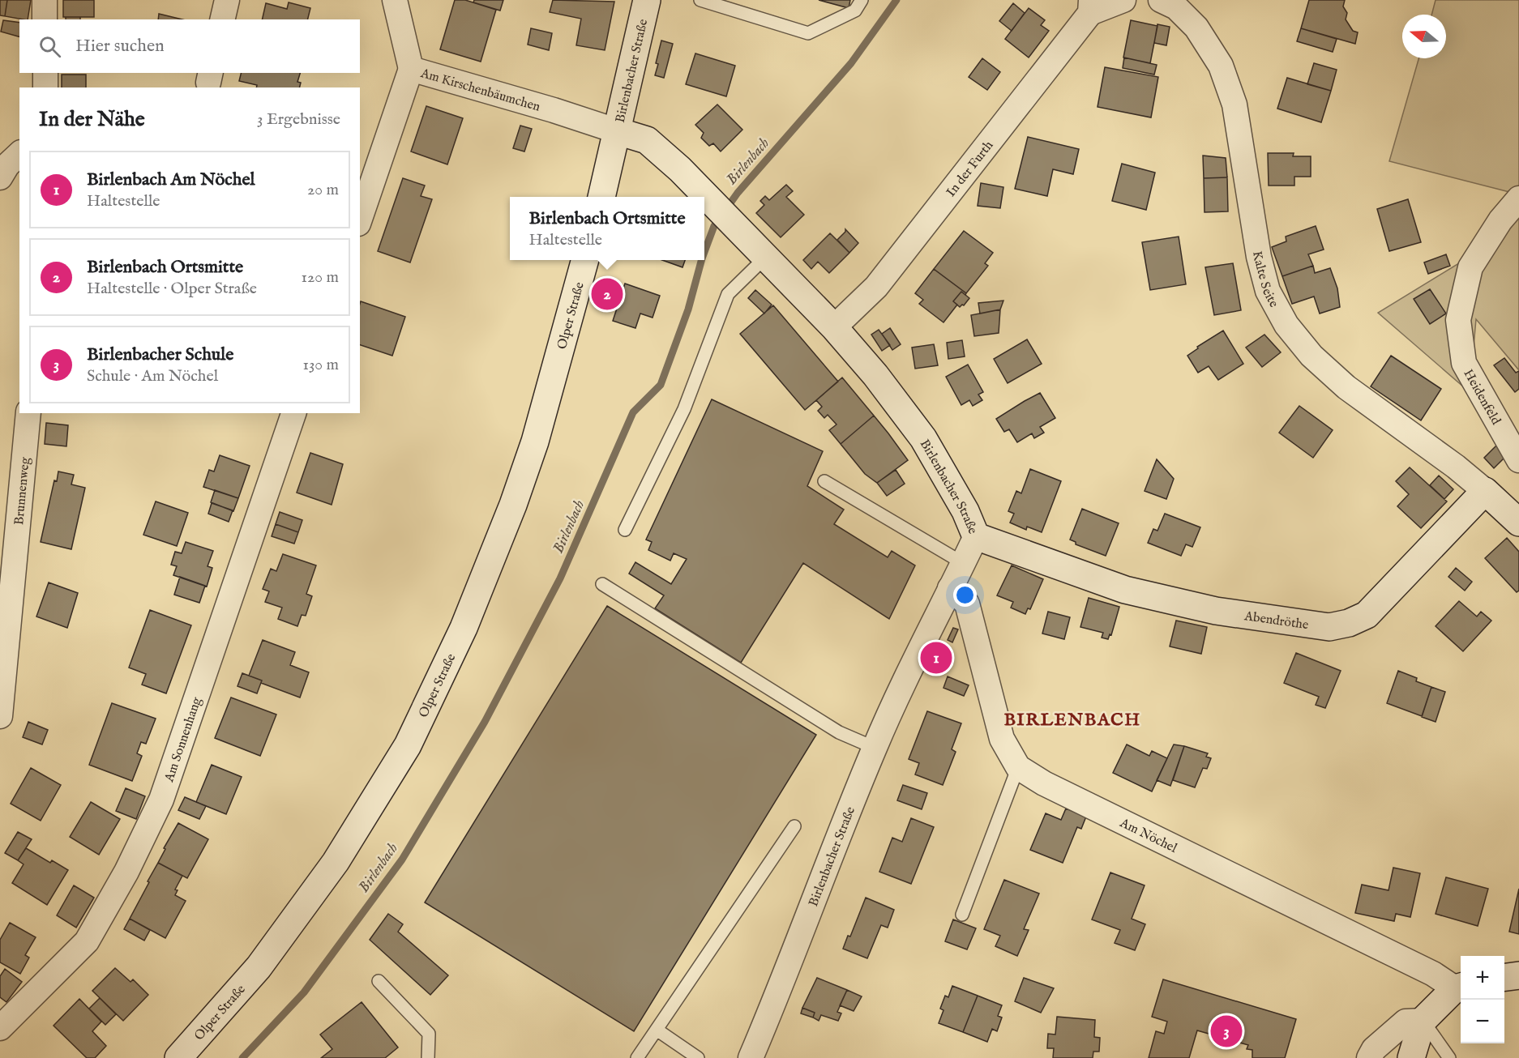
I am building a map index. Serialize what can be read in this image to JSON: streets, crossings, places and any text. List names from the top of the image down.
{
  "streets": {
    "street": [
      "Birlenbacher Straße",
      "Am Kirschenbäumchen",
      "In der Furth",
      "Kalte Seite",
      "Olper Straße",
      "Heidenfeld",
      "Brunnenweg",
      "Abendröthe",
      "Am Sonnenhang",
      "Am Nöchel"
    ]
  },
  "crossings": [
    ["Birlenbacher Straße", "Am Kirschenbäumchen"],
    ["Birlenbacher Straße", "In der Furth"],
    ["Birlenbacher Straße", "Abendröthe"],
    ["Birlenbacher Straße", "Am Nöchel"],
    ["Kalte Seite", "Abendröthe"]
  ],
  "districts": ["BIRLENBACH"],
  "water": ["Birlenbach"],
  "north": "left",
  "page": {
    "search": "Hier suchen",
    "heading": ["In der Nähe", "3 Ergebnisse"],
    "list": [
      {
        "mark": "1",
        "name": "Birlenbach Am Nöchel",
        "note": "Haltestelle",
        "value": "20 m"
      },
      {
        "mark": "2",
        "name": "Birlenbach Ortsmitte",
        "note": "Haltestelle · Olper Straße",
        "value": "120 m"
      },
      {
        "mark": "3",
        "name": "Birlenbacher Schule",
        "note": "Schule · Am Nöchel",
        "value": "130 m"
      }
    ],
    "popup": ["Birlenbach Ortsmitte", "Haltestelle"],
    "pins": ["2", "1", "3"],
    "map_buttons": ["+", "−"]
  }
}
